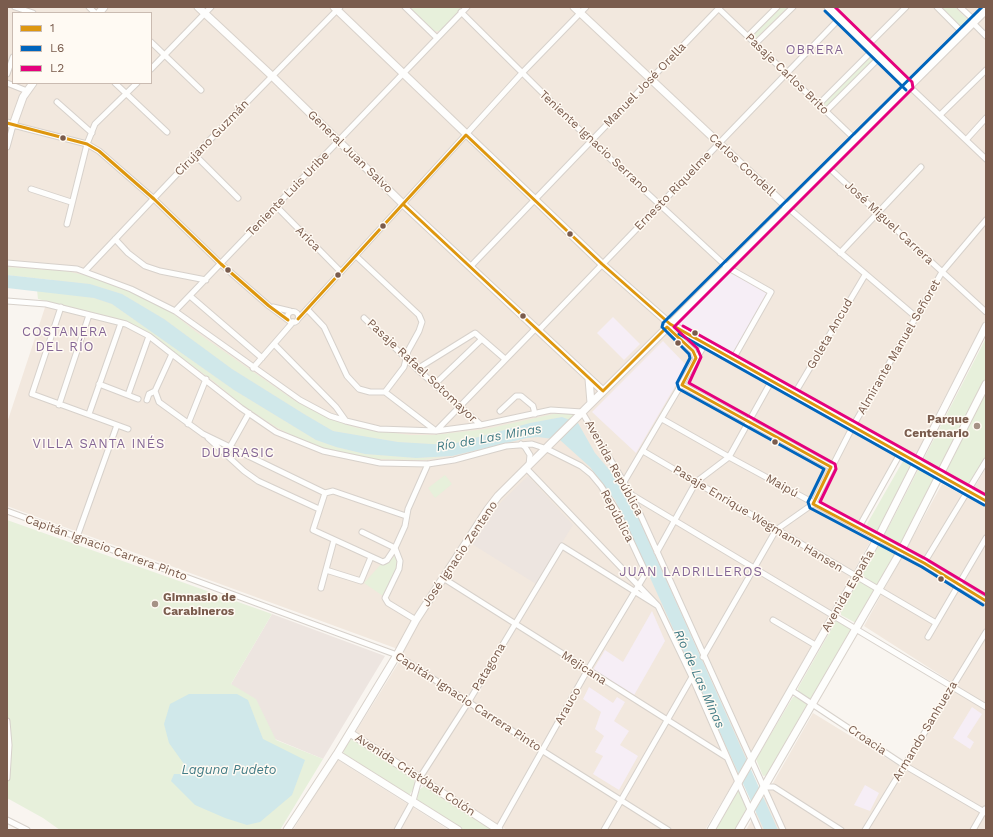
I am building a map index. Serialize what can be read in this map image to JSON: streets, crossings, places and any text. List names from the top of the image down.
{
  "streets": {
    "street": [
      "Pasaje Carlos Brito",
      "Manuel José Orella",
      "Cirujano Guzmán",
      "Teniente Ignacio Serrano",
      "General Juan Salvo",
      "Carlos Condell",
      "Ernesto Riquelme",
      "Teniente Luis Uribe",
      "José Miguel Carrera",
      "Arica",
      "Goleta Ancud",
      "Almirante Manuel Señoret",
      "Pasaje Rafael Sotomayor",
      "Avenida República",
      "Maipú",
      "República",
      "Pasaje Enrique Wegmann Hansen",
      "Capitán Ignacio Carrera Pinto",
      "José Ignacio Zenteno",
      "Avenida España",
      "Patagona",
      "Mejicana",
      "Arauco",
      "Armando Sanhueza",
      "Croacia",
      "Avenida Cristóbal Colón"
    ]
  },
  "crossings": [
    ["Pasaje Carlos Brito", "Manuel José Orella"],
    ["Pasaje Carlos Brito", "Ernesto Riquelme"],
    ["Pasaje Carlos Brito", "José Ignacio Zenteno"],
    ["Manuel José Orella", "Teniente Ignacio Serrano"],
    ["Manuel José Orella", "General Juan Salvo"],
    ["Manuel José Orella", "Carlos Condell"],
    ["Cirujano Guzmán", "General Juan Salvo"],
    ["Teniente Ignacio Serrano", "Ernesto Riquelme"],
    ["Teniente Ignacio Serrano", "Teniente Luis Uribe"],
    ["Teniente Ignacio Serrano", "José Ignacio Zenteno"],
    ["General Juan Salvo", "Ernesto Riquelme"],
    ["General Juan Salvo", "Teniente Luis Uribe"],
    ["General Juan Salvo", "José Ignacio Zenteno"],
    ["Carlos Condell", "Ernesto Riquelme"],
    ["Carlos Condell", "Goleta Ancud"],
    ["Carlos Condell", "Almirante Manuel Señoret"],
    ["Carlos Condell", "José Ignacio Zenteno"],
    ["Ernesto Riquelme", "Pasaje Rafael Sotomayor"],
    ["Teniente Luis Uribe", "Arica"],
    ["José Miguel Carrera", "Almirante Manuel Señoret"],
    ["José Miguel Carrera", "José Ignacio Zenteno"],
    ["Almirante Manuel Señoret", "Maipú"],
    ["Avenida República", "José Ignacio Zenteno"],
    ["Avenida República", "Avenida España"],
    ["Maipú", "Avenida España"],
    ["República", "José Ignacio Zenteno"],
    ["República", "Arauco"],
    ["Pasaje Enrique Wegmann Hansen", "Avenida España"],
    ["Capitán Ignacio Carrera Pinto", "José Ignacio Zenteno"],
    ["Capitán Ignacio Carrera Pinto", "Patagona"],
    ["Capitán Ignacio Carrera Pinto", "Arauco"],
    ["José Ignacio Zenteno", "Mejicana"],
    ["José Ignacio Zenteno", "Avenida Cristóbal Colón"],
    ["Avenida España", "Croacia"],
    ["Patagona", "Mejicana"],
    ["Patagona", "Arauco"],
    ["Patagona", "Avenida Cristóbal Colón"],
    ["Mejicana", "Arauco"],
    ["Arauco", "Avenida Cristóbal Colón"],
    ["Armando Sanhueza", "Croacia"]
  ],
  "districts": [
    "OBRERA",
    "COSTANERA DEL RÍO",
    "VILLA SANTA INÉS",
    "DUBRASIC",
    "JUAN LADRILLEROS"
  ],
  "water": ["Río de Las Minas", "Laguna Pudeto"],
  "places": ["Parque Centenario", "Gimnasio de Carabineros"],
  "lines": ["transit line L6", "transit line L2", "transit line 1"],
  "legend": ["1", "L6", "L2"]
}
